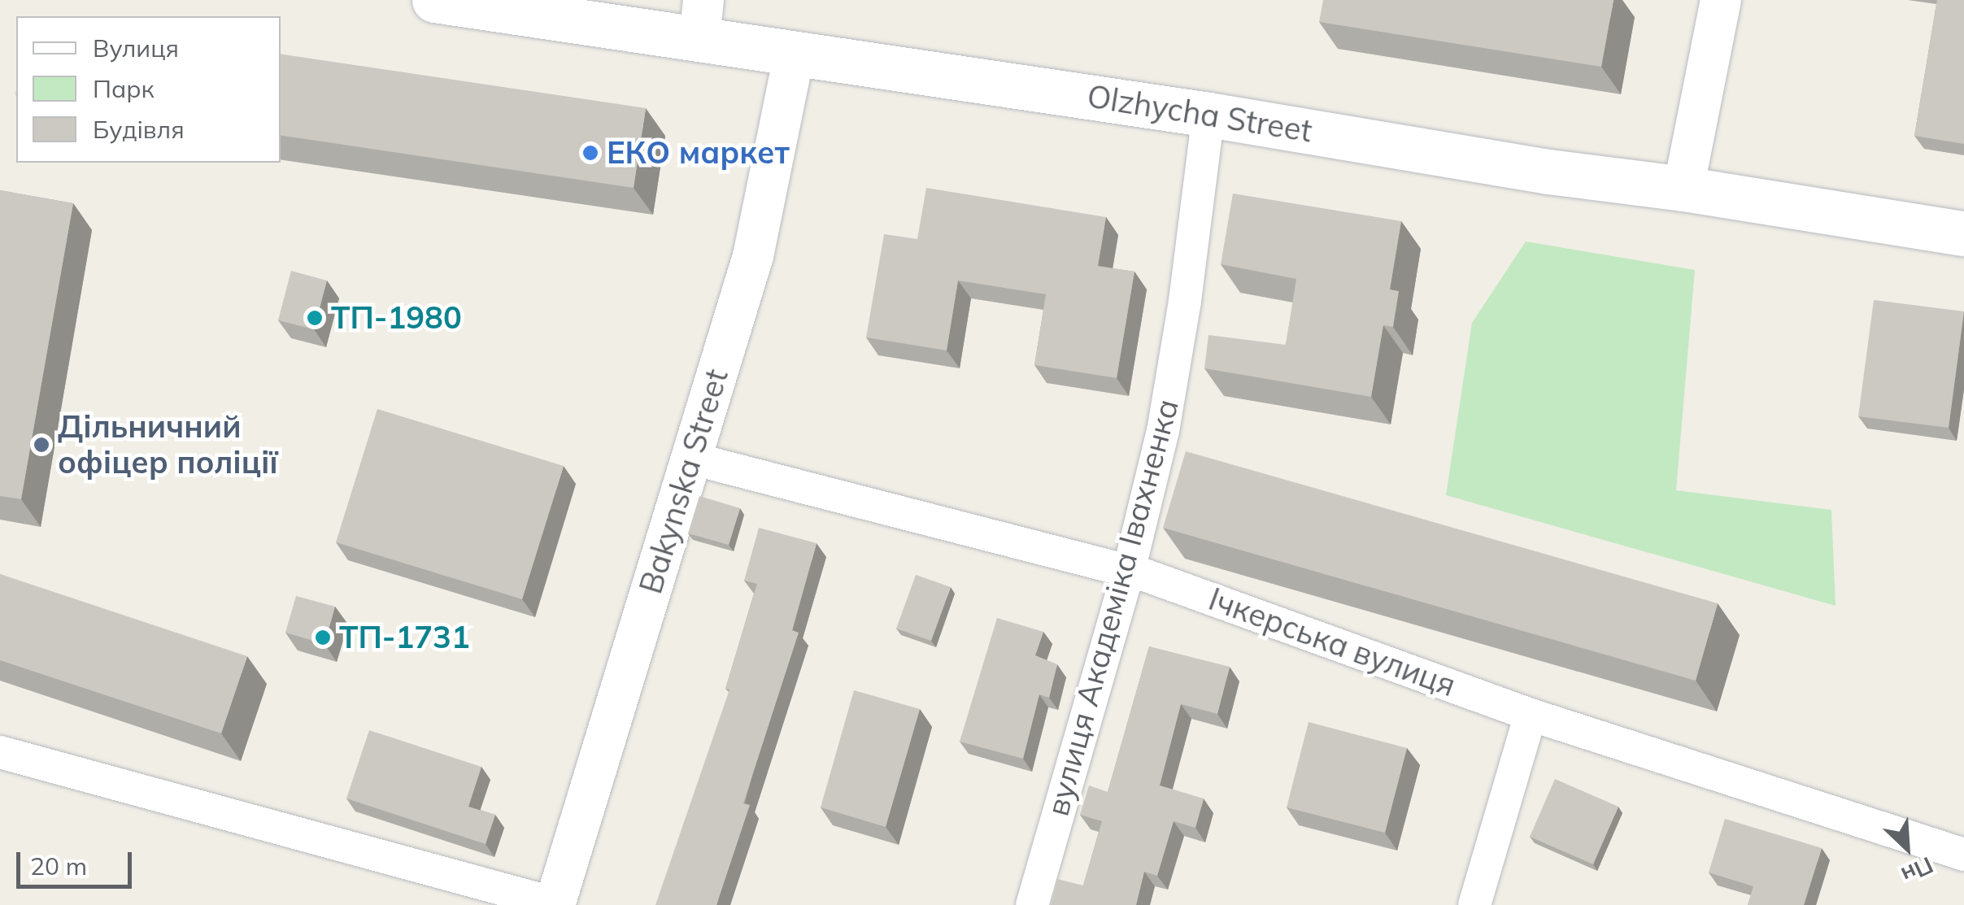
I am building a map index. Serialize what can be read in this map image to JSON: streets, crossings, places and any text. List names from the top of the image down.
{
  "streets": {
    "main road": ["Olzhycha Street"],
    "street": ["Bakynska Street", "вулиця Академіка Івахненка", "Ічкерська вулиця"]
  },
  "crossings": [
    ["Olzhycha Street", "Bakynska Street"],
    ["Olzhycha Street", "вулиця Академіка Івахненка"],
    ["Bakynska Street", "Ічкерська вулиця"],
    ["вулиця Академіка Івахненка", "Ічкерська вулиця"]
  ],
  "places": [
    "ЕКО маркет",
    "ТП-1980",
    "Дільничний офіцер поліції",
    "ТП-1731"
  ],
  "legend": ["Вулиця", "Парк", "Будівля"],
  "scale_bar": "20 m",
  "north": "bottom right"
}
